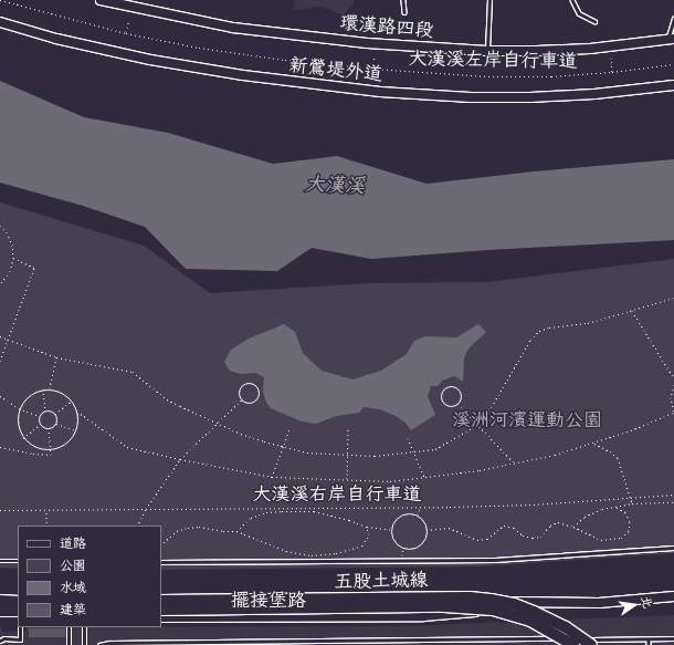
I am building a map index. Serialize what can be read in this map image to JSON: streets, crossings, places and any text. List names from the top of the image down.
{
  "streets": {
    "highway": ["五股土城線"],
    "street": ["環漢路四段", "新鶯堤外道", "擺接堡路"],
    "path": ["大漢溪左岸自行車道", "大漢溪右岸自行車道"]
  },
  "water": ["大漢溪"],
  "parks": ["溪洲河濱運動公園"],
  "legend": [
    "道路",
    "公園",
    "水域",
    "建築"
  ],
  "north": "right"
}
